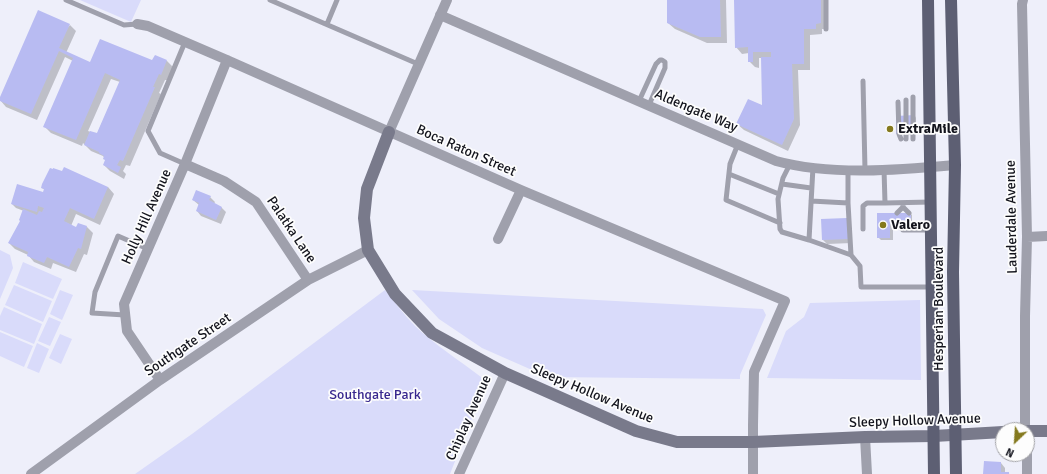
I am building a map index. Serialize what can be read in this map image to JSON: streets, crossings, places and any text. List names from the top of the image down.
{
  "streets": {
    "main road": ["Hesperian Boulevard"],
    "street": [
      "Aldengate Way",
      "Boca Raton Street",
      "Holly Hill Avenue",
      "Lauderdale Avenue",
      "Palatka Lane",
      "Southgate Street",
      "Sleepy Hollow Avenue",
      "Chiplay Avenue"
    ]
  },
  "crossings": [
    ["Aldengate Way", "Hesperian Boulevard"],
    ["Boca Raton Street", "Holly Hill Avenue"],
    ["Boca Raton Street", "Sleepy Hollow Avenue"],
    ["Holly Hill Avenue", "Palatka Lane"],
    ["Holly Hill Avenue", "Southgate Street"],
    ["Palatka Lane", "Southgate Street"],
    ["Hesperian Boulevard", "Sleepy Hollow Avenue"],
    ["Southgate Street", "Sleepy Hollow Avenue"],
    ["Sleepy Hollow Avenue", "Chiplay Avenue"]
  ],
  "parks": ["Southgate Park"],
  "places": ["ExtraMile", "Valero"],
  "north": "bottom left"
}
